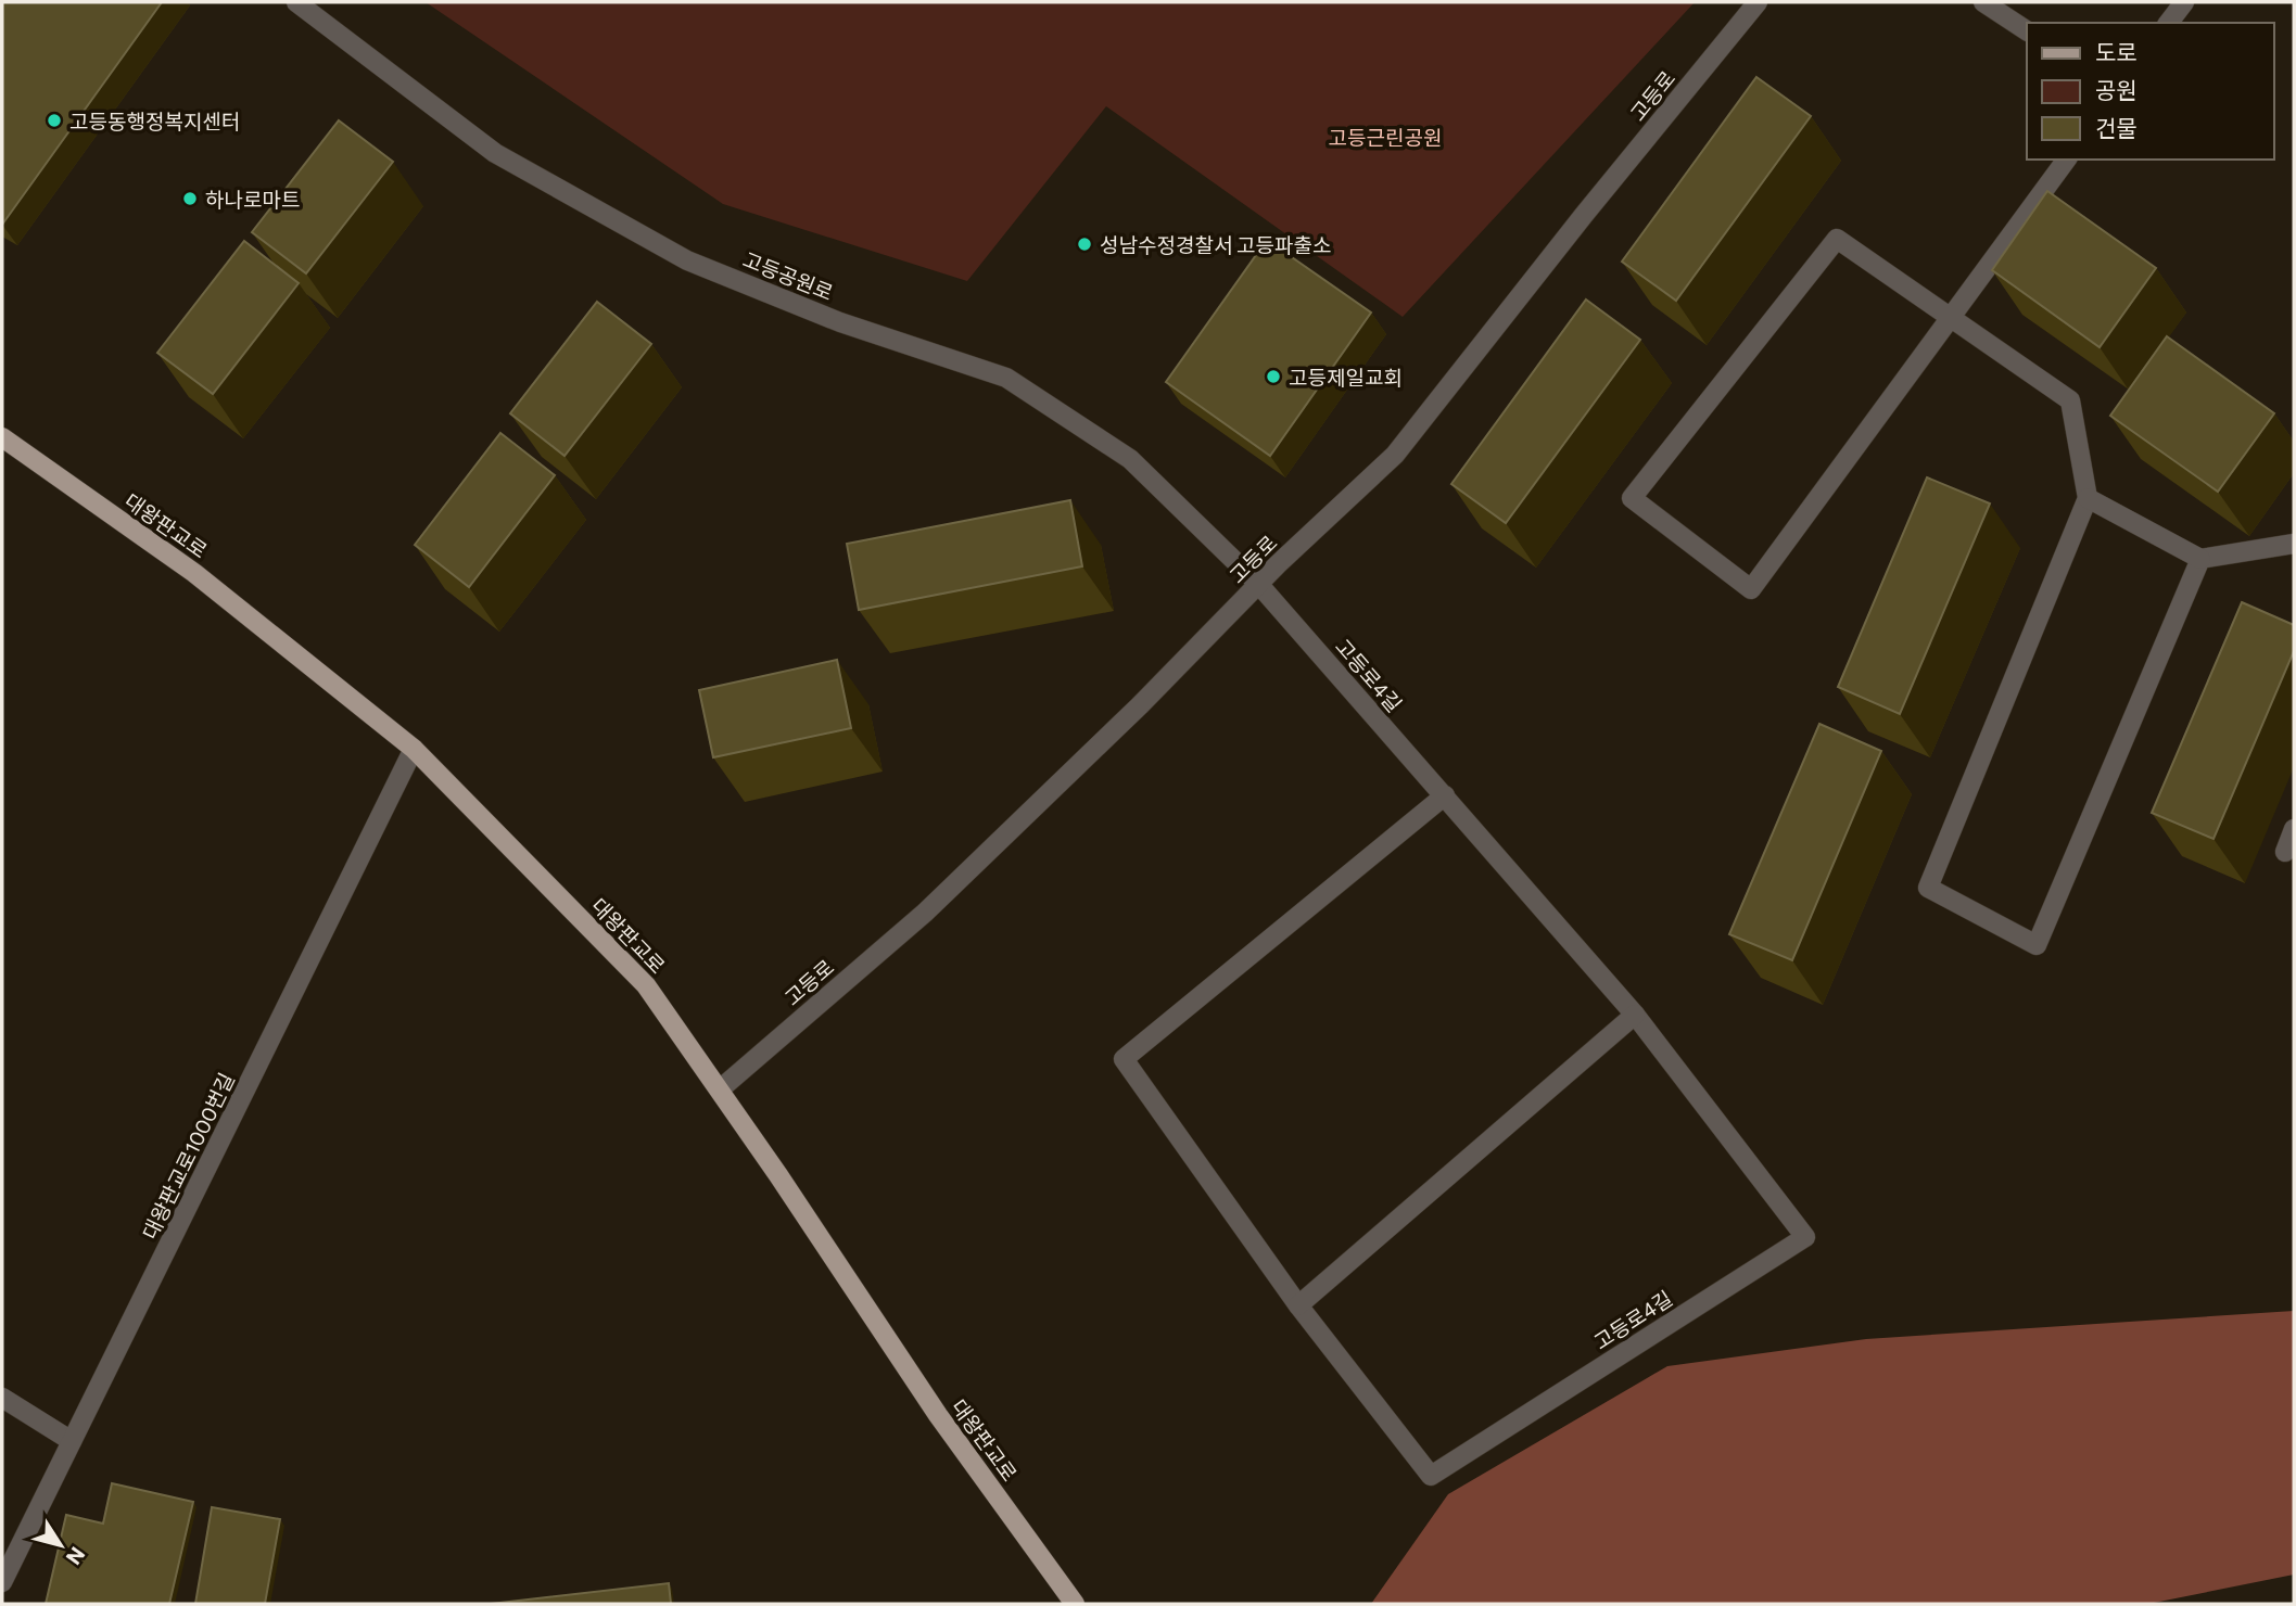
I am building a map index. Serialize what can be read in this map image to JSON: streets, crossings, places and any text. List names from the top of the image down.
{
  "streets": {
    "main road": ["대왕판교로"],
    "street": [
      "고등로",
      "고등공원로",
      "고등로4길",
      "대왕판교로1000번길"
    ]
  },
  "crossings": [
    ["고등로", "고등공원로"],
    ["고등로", "대왕판교로"],
    ["고등로", "고등로4길"],
    ["고등공원로", "고등로4길"],
    ["대왕판교로", "대왕판교로1000번길"]
  ],
  "parks": ["고등근린공원"],
  "places": [
    "고등동행정복지센터",
    "하나로마트",
    "성남수정경찰서 고등파출소",
    "고등제일교회"
  ],
  "legend": ["도로", "공원", "건물"],
  "north": "bottom right"
}
